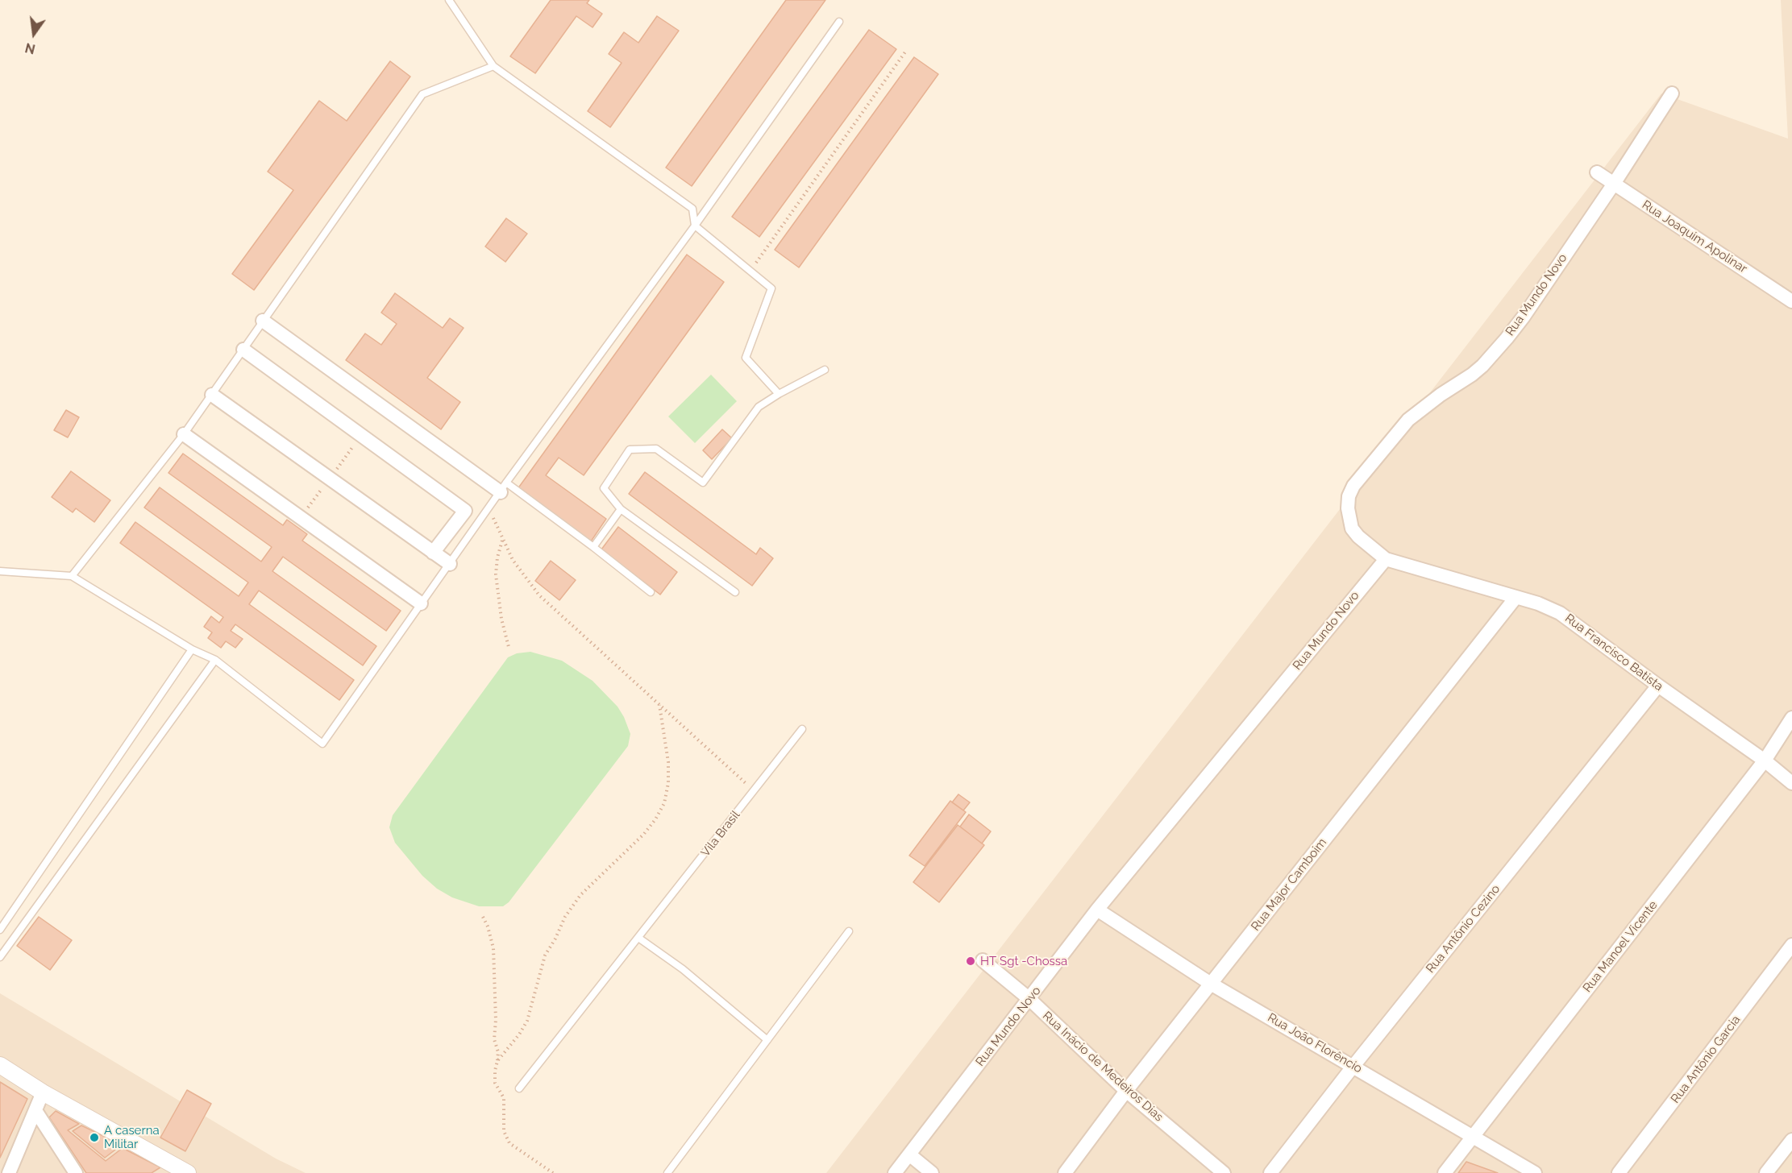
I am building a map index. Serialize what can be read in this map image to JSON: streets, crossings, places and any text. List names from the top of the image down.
{
  "streets": {
    "street": [
      "Rua Joaquim Apolinar",
      "Rua Mundo Novo",
      "Rua Francisco Batista",
      "Rua Major Camboim",
      "Rua Antônio Cezino",
      "Rua Manoel Vicente",
      "Rua João Florêncio",
      "Rua Antônio Garcia",
      "Rua Inácio de Medeiros Dias"
    ],
    "lane": ["Vila Brasil"]
  },
  "crossings": [
    ["Rua Joaquim Apolinar", "Rua Mundo Novo"],
    ["Rua Mundo Novo", "Rua Francisco Batista"],
    ["Rua Mundo Novo", "Rua João Florêncio"],
    ["Rua Mundo Novo", "Rua Inácio de Medeiros Dias"],
    ["Rua Francisco Batista", "Rua Major Camboim"],
    ["Rua Francisco Batista", "Rua Antônio Cezino"],
    ["Rua Francisco Batista", "Rua Manoel Vicente"],
    ["Rua Major Camboim", "Rua João Florêncio"],
    ["Rua Major Camboim", "Rua Inácio de Medeiros Dias"],
    ["Rua Antônio Cezino", "Rua João Florêncio"],
    ["Rua Manoel Vicente", "Rua João Florêncio"]
  ],
  "places": ["HT Sgt -Chossa", "A caserna Militar"],
  "north": "bottom"
}
